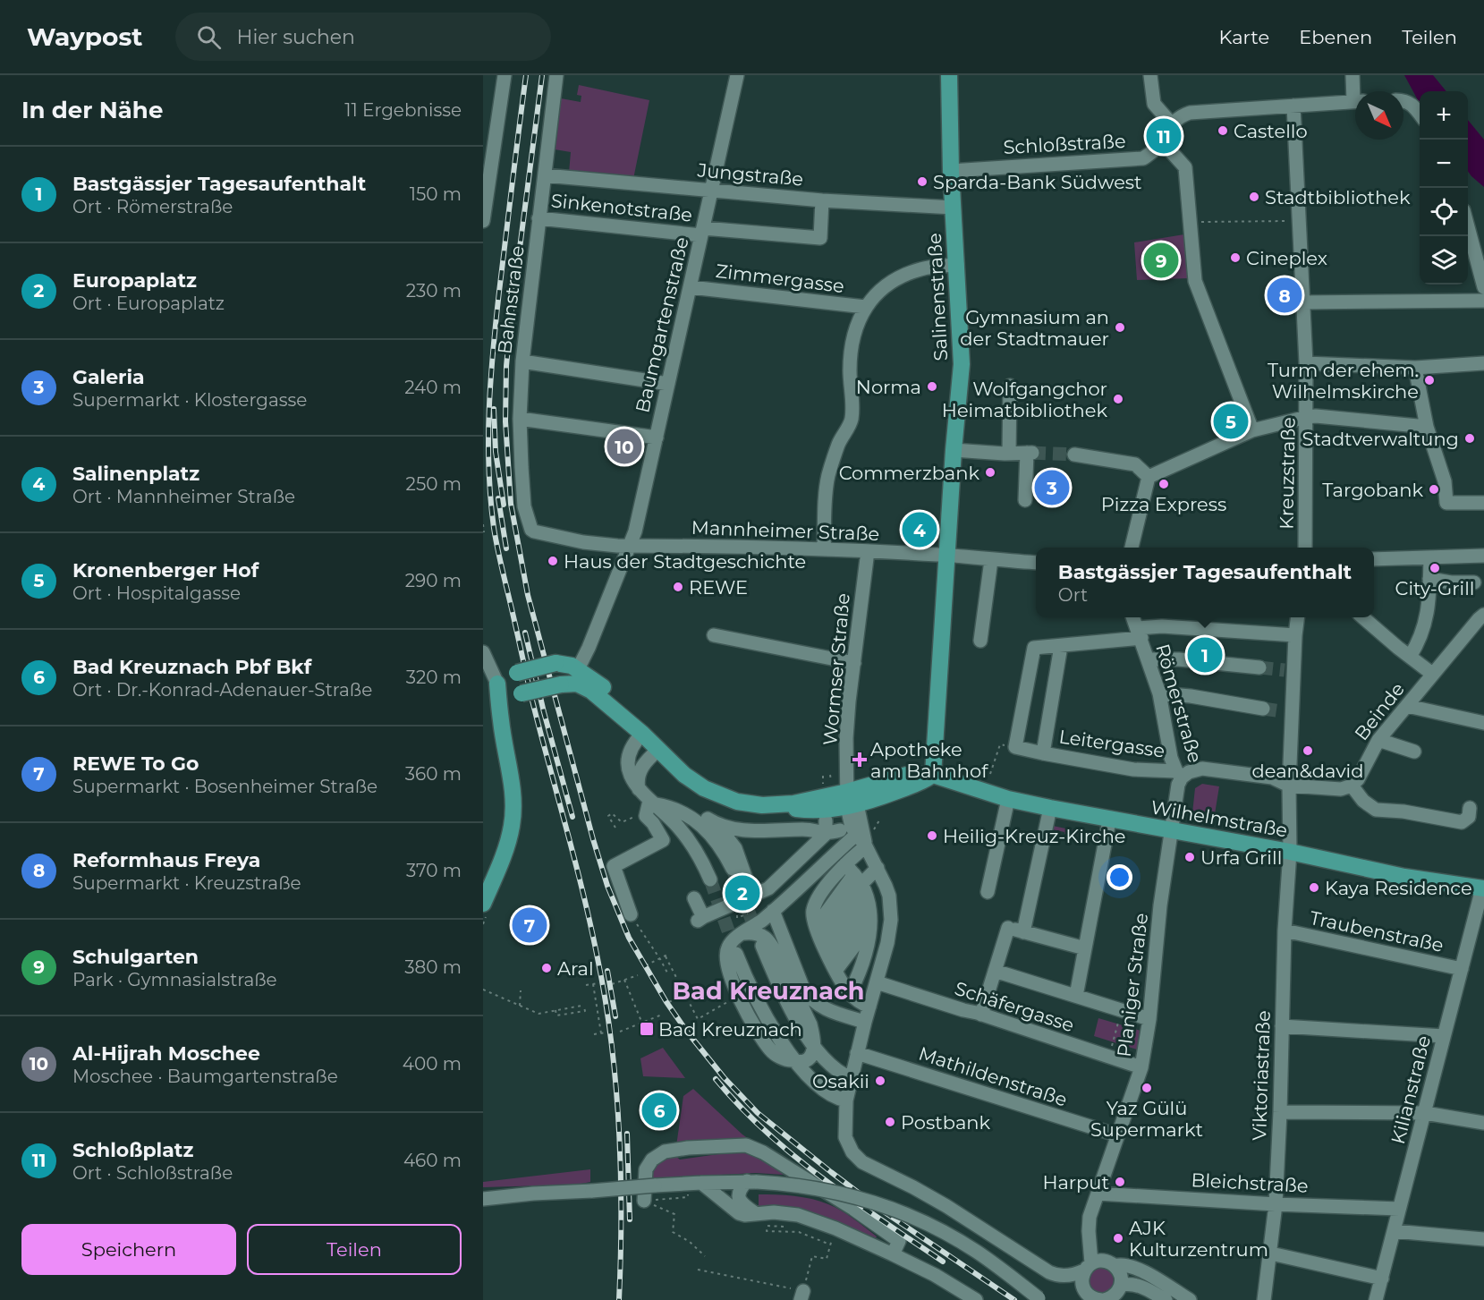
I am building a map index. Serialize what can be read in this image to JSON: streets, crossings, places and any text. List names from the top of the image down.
{
  "streets": {
    "main road": ["Salinenstraße", "Wilhelmstraße"],
    "street": [
      "Schloßstraße",
      "Jungstraße",
      "Sinkenotstraße",
      "Zimmergasse",
      "Bahnstraße",
      "Baumgartenstraße",
      "Kreuzstraße",
      "Mannheimer Straße",
      "Wormser Straße",
      "Römerstraße",
      "Beinde",
      "Leitergasse",
      "Traubenstraße",
      "Planiger Straße",
      "Schäfergasse",
      "Viktoriastraße",
      "Mathildenstraße",
      "Kilianstraße",
      "Bleichstraße"
    ]
  },
  "crossings": [
    ["Schloßstraße", "Salinenstraße"],
    ["Schloßstraße", "Kreuzstraße"],
    ["Jungstraße", "Sinkenotstraße"],
    ["Jungstraße", "Salinenstraße"],
    ["Jungstraße", "Bahnstraße"],
    ["Jungstraße", "Baumgartenstraße"],
    ["Sinkenotstraße", "Bahnstraße"],
    ["Sinkenotstraße", "Baumgartenstraße"],
    ["Zimmergasse", "Baumgartenstraße"],
    ["Salinenstraße", "Mannheimer Straße"],
    ["Salinenstraße", "Wilhelmstraße"],
    ["Bahnstraße", "Mannheimer Straße"],
    ["Baumgartenstraße", "Mannheimer Straße"],
    ["Baumgartenstraße", "Wilhelmstraße"],
    ["Mannheimer Straße", "Wormser Straße"],
    ["Wormser Straße", "Wilhelmstraße"],
    ["Römerstraße", "Leitergasse"],
    ["Römerstraße", "Planiger Straße"],
    ["Leitergasse", "Planiger Straße"],
    ["Leitergasse", "Viktoriastraße"],
    ["Wilhelmstraße", "Planiger Straße"],
    ["Wilhelmstraße", "Viktoriastraße"],
    ["Wilhelmstraße", "Kilianstraße"],
    ["Traubenstraße", "Viktoriastraße"],
    ["Traubenstraße", "Kilianstraße"],
    ["Planiger Straße", "Schäfergasse"],
    ["Planiger Straße", "Mathildenstraße"],
    ["Planiger Straße", "Bleichstraße"],
    ["Viktoriastraße", "Bleichstraße"],
    ["Kilianstraße", "Bleichstraße"]
  ],
  "districts": ["Bad Kreuznach"],
  "places": {
    "other": [
      "Castello",
      "Sparda-Bank Südwest",
      "Stadtbibliothek",
      "Cineplex",
      "Gymnasium an der Stadtmauer",
      "Turm der ehem. Wilhelmskirche",
      "Norma",
      "Wolfgangchor Heimatbibliothek",
      "Stadtverwaltung",
      "Commerzbank",
      "Pizza Express",
      "Targobank",
      "Haus der Stadtgeschichte",
      "City-Grill",
      "REWE",
      "dean&david",
      "Heilig-Kreuz-Kirche",
      "Urfa Grill",
      "Kaya Residence",
      "Aral",
      "Osakii",
      "Yaz Gülü Supermarkt",
      "Postbank",
      "Harput",
      "AJK Kulturzentrum"
    ],
    "health": ["Apotheke am Bahnhof"],
    "transit": ["Bad Kreuznach"]
  },
  "north": "bottom right",
  "page": {
    "header": "Waypost",
    "search": "Hier suchen",
    "nav": ["Karte", "Ebenen", "Teilen"],
    "heading": ["In der Nähe", "11 Ergebnisse"],
    "map_buttons": ["+", "−"],
    "pins": [
      "11",
      "9",
      "8",
      "5",
      "10",
      "3",
      "4",
      "1",
      "2",
      "7",
      "6"
    ],
    "list": [
      {
        "mark": "1",
        "name": "Bastgässjer Tagesaufenthalt",
        "note": "Ort · Römerstraße",
        "value": "150 m"
      },
      {
        "mark": "2",
        "name": "Europaplatz",
        "note": "Ort · Europaplatz",
        "value": "230 m"
      },
      {
        "mark": "3",
        "name": "Galeria",
        "note": "Supermarkt · Klostergasse",
        "value": "240 m"
      },
      {
        "mark": "4",
        "name": "Salinenplatz",
        "note": "Ort · Mannheimer Straße",
        "value": "250 m"
      },
      {
        "mark": "5",
        "name": "Kronenberger Hof",
        "note": "Ort · Hospitalgasse",
        "value": "290 m"
      },
      {
        "mark": "6",
        "name": "Bad Kreuznach Pbf Bkf",
        "note": "Ort · Dr.-Konrad-Adenauer-Straße",
        "value": "320 m"
      },
      {
        "mark": "7",
        "name": "REWE To Go",
        "note": "Supermarkt · Bosenheimer Straße",
        "value": "360 m"
      },
      {
        "mark": "8",
        "name": "Reformhaus Freya",
        "note": "Supermarkt · Kreuzstraße",
        "value": "370 m"
      },
      {
        "mark": "9",
        "name": "Schulgarten",
        "note": "Park · Gymnasialstraße",
        "value": "380 m"
      },
      {
        "mark": "10",
        "name": "Al-Hijrah Moschee",
        "note": "Moschee · Baumgartenstraße",
        "value": "400 m"
      },
      {
        "mark": "11",
        "name": "Schloßplatz",
        "note": "Ort · Schloßstraße",
        "value": "460 m"
      }
    ],
    "popup": ["Bastgässjer Tagesaufenthalt", "Ort"],
    "buttons": ["Speichern", "Teilen"]
  }
}
